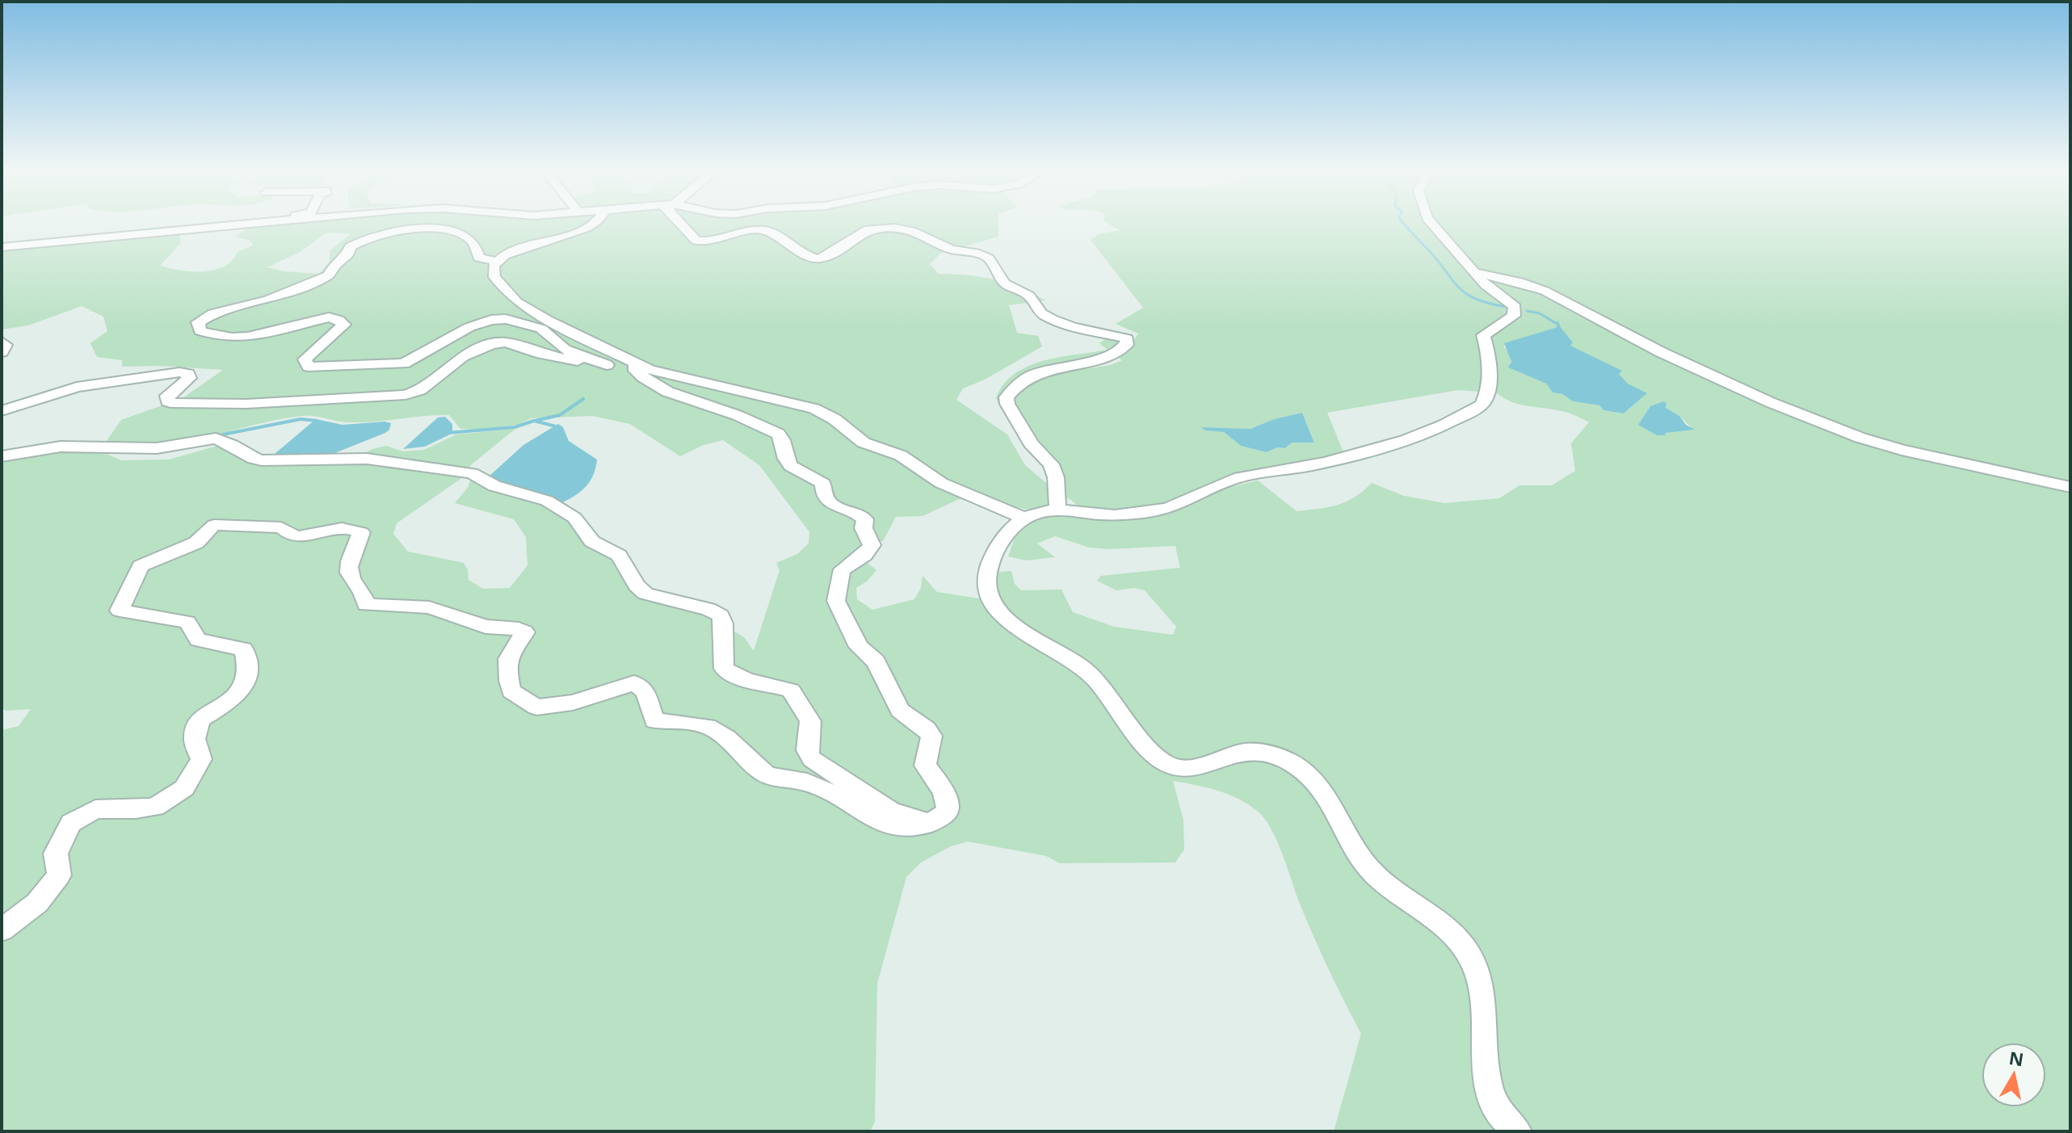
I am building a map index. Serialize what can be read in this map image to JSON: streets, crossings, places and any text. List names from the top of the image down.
{
  "north": "top"
}
